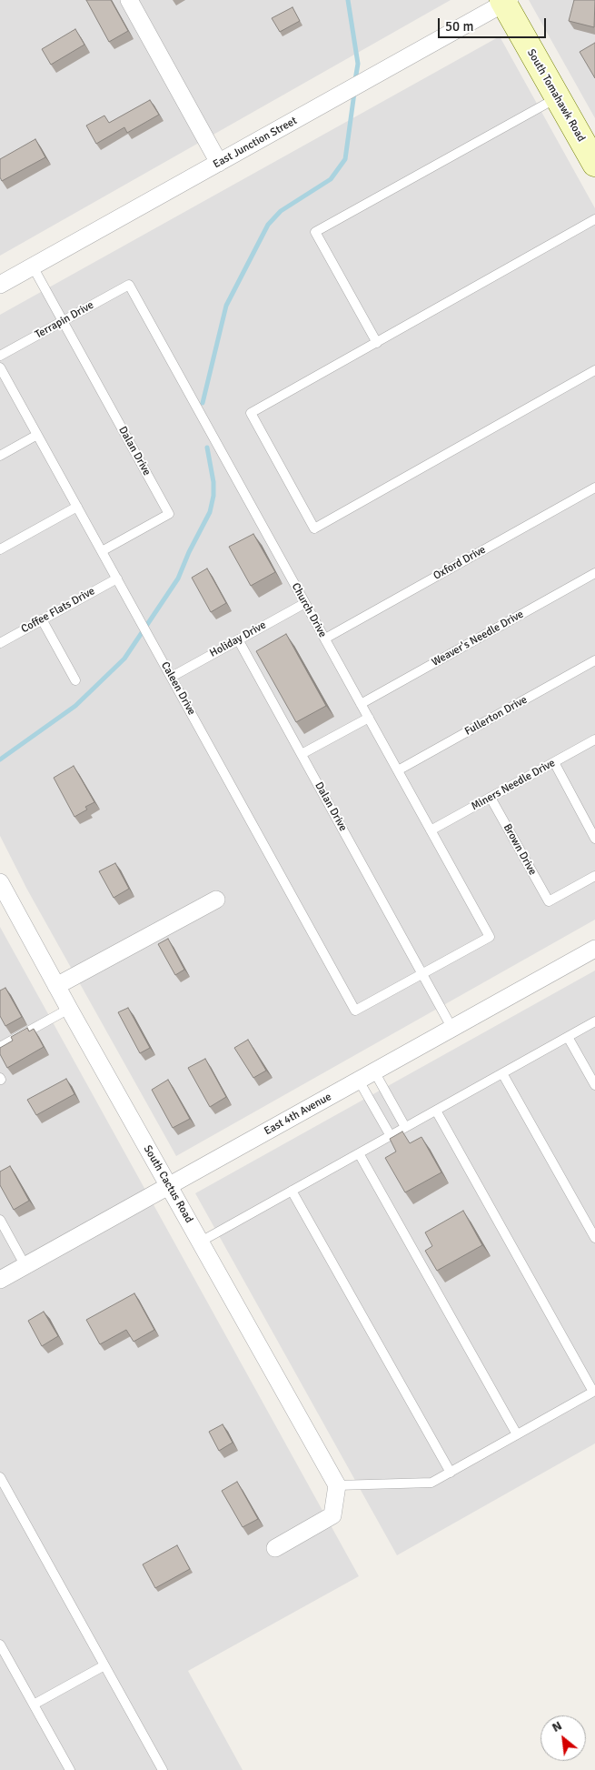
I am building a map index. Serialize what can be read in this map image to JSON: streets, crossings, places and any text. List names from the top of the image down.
{
  "streets": {
    "main road": ["South Tomahawk Road"],
    "street": ["East Junction Street", "East 4th Avenue", "South Cactus Road"],
    "lane": [
      "Terrapin Drive",
      "Dalan Drive",
      "Oxford Drive",
      "Coffee Flats Drive",
      "Church Drive",
      "Weaver's Needle Drive",
      "Holiday Drive",
      "Caleen Drive",
      "Fullerton Drive",
      "Miners Needle Drive",
      "Brown Drive"
    ]
  },
  "crossings": [
    ["South Tomahawk Road", "East Junction Street"],
    ["Terrapin Drive", "Dalan Drive"],
    ["Terrapin Drive", "Church Drive"],
    ["Dalan Drive", "Church Drive"],
    ["Dalan Drive", "Holiday Drive"],
    ["Dalan Drive", "Caleen Drive"],
    ["Dalan Drive", "East 4th Avenue"],
    ["Oxford Drive", "Church Drive"],
    ["Coffee Flats Drive", "Caleen Drive"],
    ["Church Drive", "Weaver's Needle Drive"],
    ["Church Drive", "Holiday Drive"],
    ["Church Drive", "Caleen Drive"],
    ["Church Drive", "Fullerton Drive"],
    ["Church Drive", "Miners Needle Drive"],
    ["Holiday Drive", "Caleen Drive"],
    ["Miners Needle Drive", "Brown Drive"],
    ["East 4th Avenue", "South Cactus Road"]
  ],
  "scale_bar": "50 m",
  "north": "top left"
}
